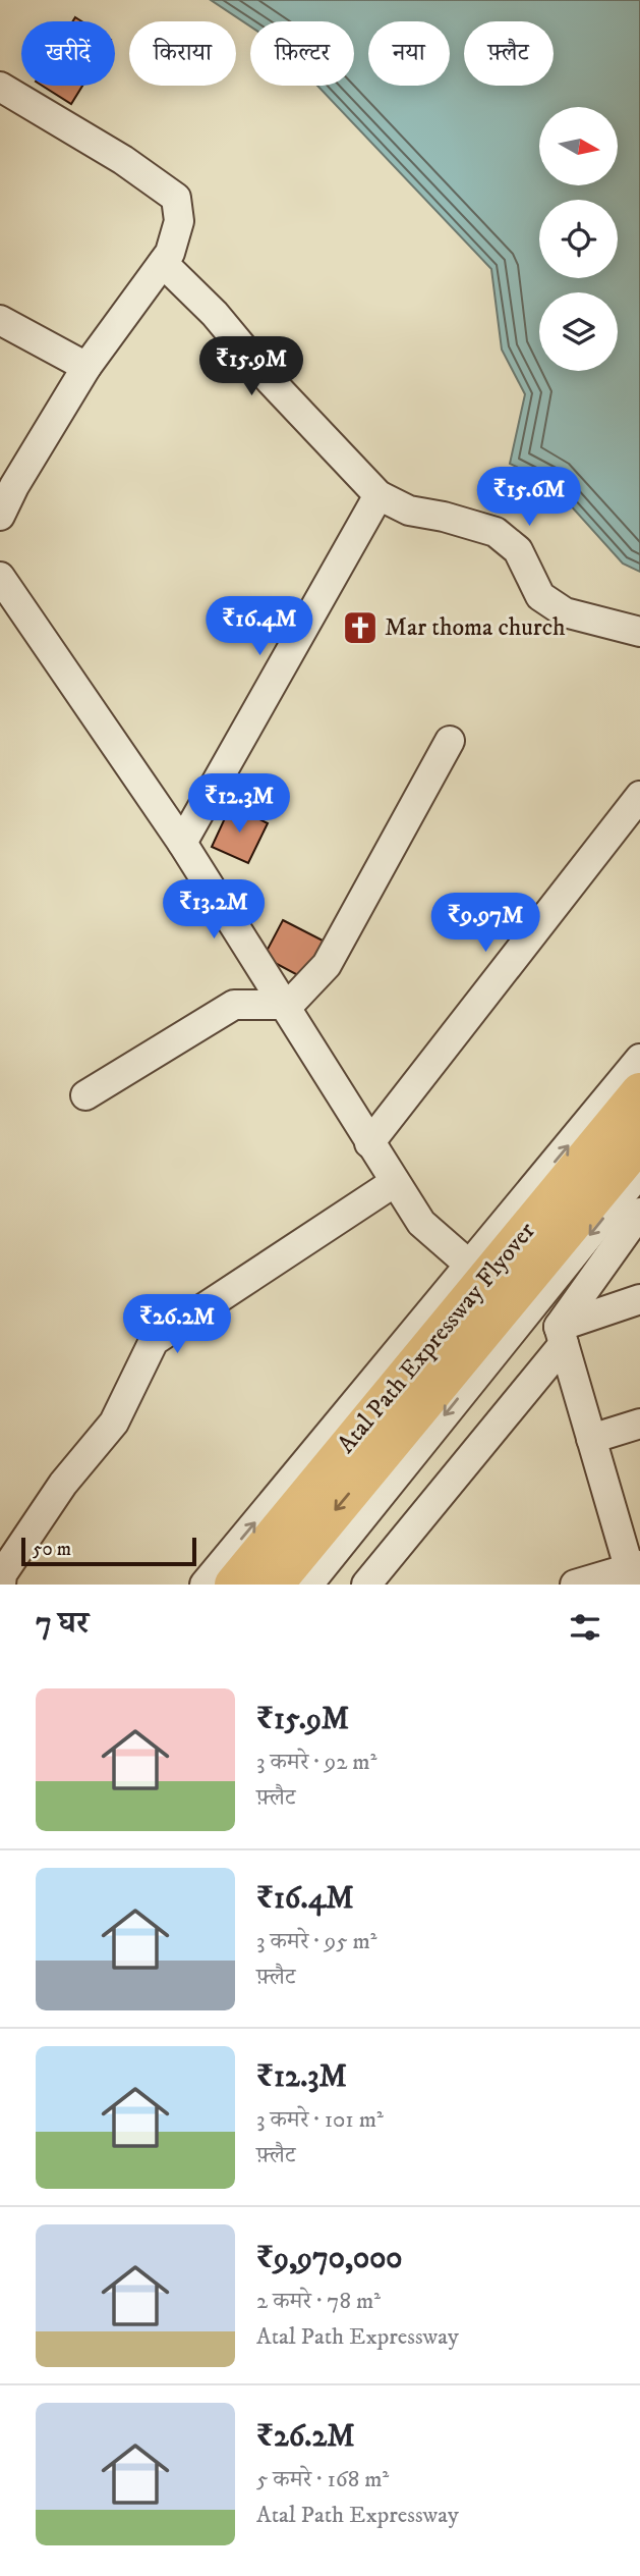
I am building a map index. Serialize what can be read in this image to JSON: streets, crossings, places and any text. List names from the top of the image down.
{
  "streets": {
    "highway": ["Atal Path Expressway Flyover"]
  },
  "places": {
    "church": ["Mar thoma church"]
  },
  "scale_bar": "50 m",
  "north": "right",
  "page": {
    "chip": [
      "खरीदें",
      "किराया",
      "फ़िल्टर",
      "नया",
      "फ़्लैट"
    ],
    "price": [
      "₹15.9M",
      "₹15.6M",
      "₹16.4M",
      "₹12.3M",
      "₹13.2M",
      "₹9.97M",
      "₹26.2M"
    ],
    "scale": "50 m",
    "heading": "7 घर",
    "list": [
      {
        "name": "₹15.9M",
        "note": "3 कमरे · 92 m² · फ़्लैट"
      },
      {
        "name": "₹16.4M",
        "note": "3 कमरे · 95 m² · फ़्लैट"
      },
      {
        "name": "₹12.3M",
        "note": "3 कमरे · 101 m² · फ़्लैट"
      },
      {
        "name": "₹9,970,000",
        "note": "2 कमरे · 78 m² · Atal Path Expressway"
      },
      {
        "name": "₹26.2M",
        "note": "5 कमरे · 168 m² · Atal Path Expressway"
      }
    ]
  }
}
